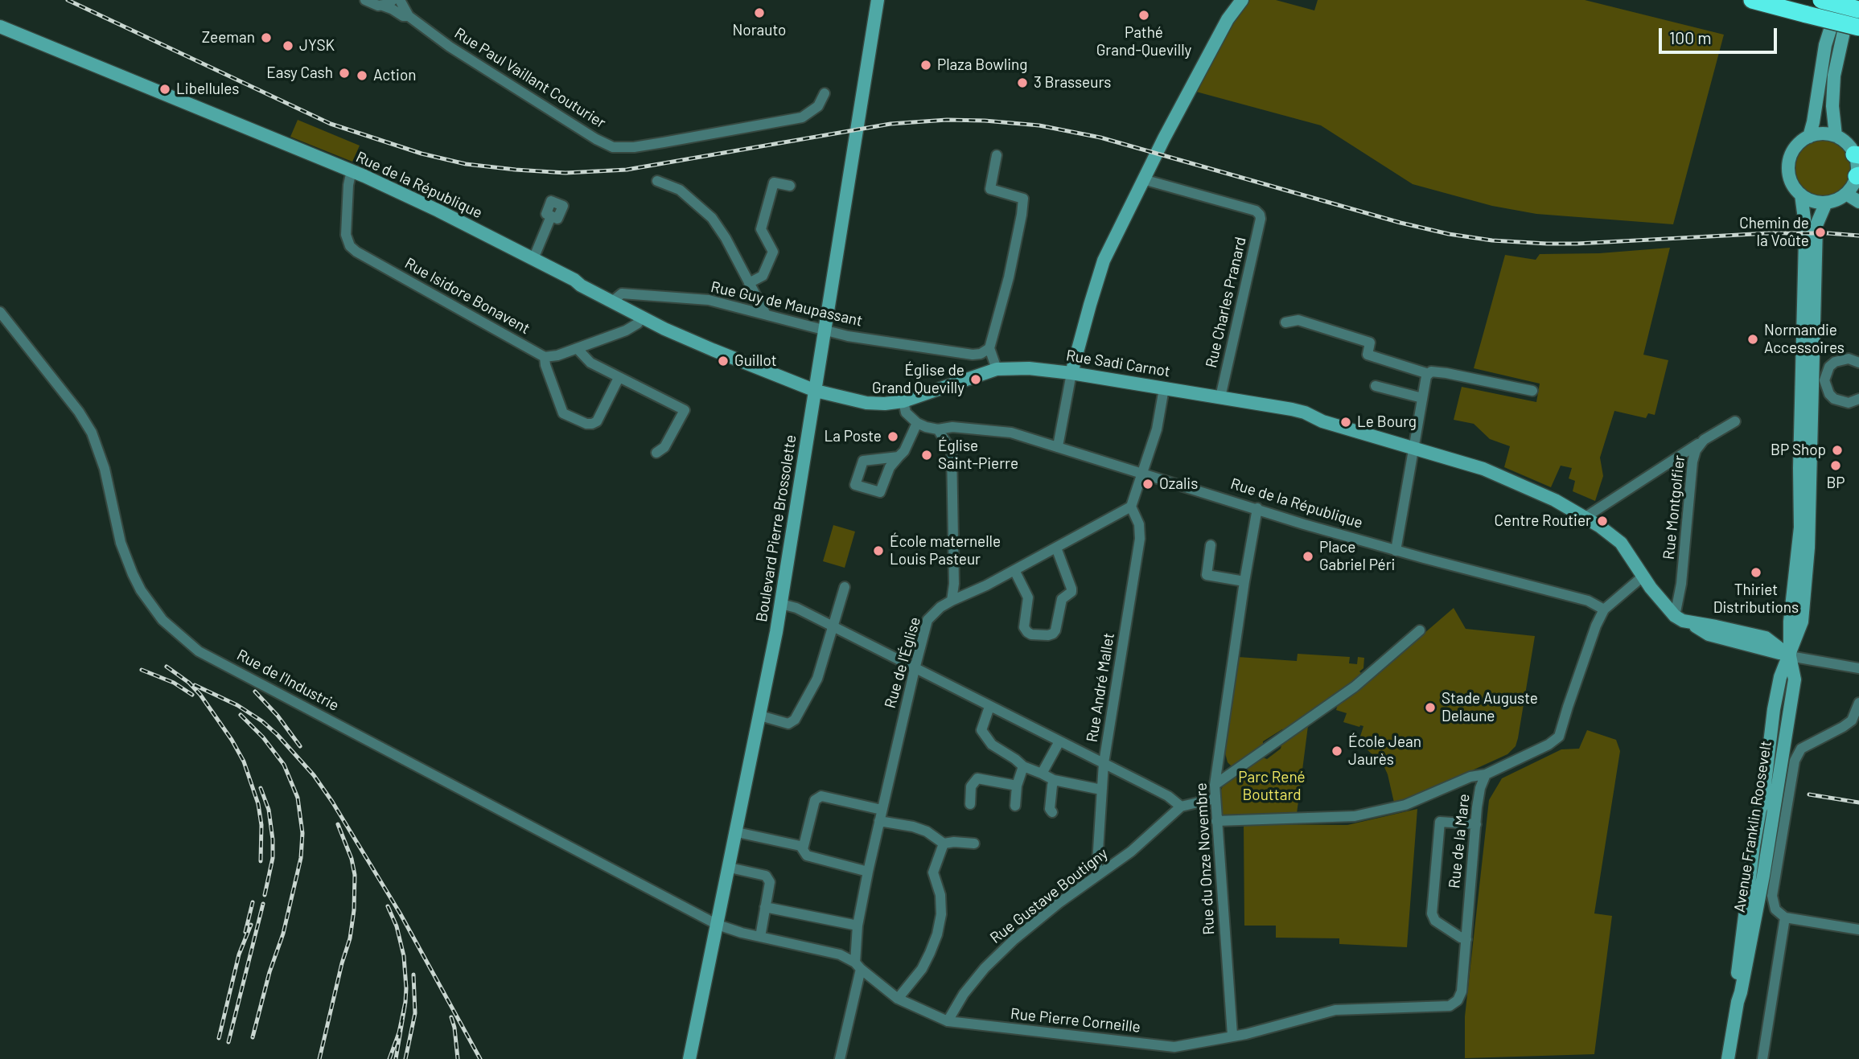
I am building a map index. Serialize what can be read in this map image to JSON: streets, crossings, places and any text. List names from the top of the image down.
{
  "streets": {
    "main road": [
      "Rue de la République",
      "Rue Sadi Carnot",
      "Boulevard Pierre Brossolette",
      "Avenue Franklin Roosevelt"
    ],
    "street": [
      "Rue Paul Vaillant Couturier",
      "Rue Isidore Bonavent",
      "Rue Charles Pranard",
      "Rue Guy de Maupassant",
      "Rue Montgolfier",
      "Rue de l'Église",
      "Rue de l'Industrie",
      "Rue André Mallet",
      "Rue de la Mare",
      "Rue du Onze Novembre",
      "Rue Gustave Boutigny",
      "Rue Pierre Corneille"
    ]
  },
  "crossings": [
    ["Rue de la République", "Rue Isidore Bonavent"],
    ["Rue de la République", "Rue Guy de Maupassant"],
    ["Rue de la République", "Rue Sadi Carnot"],
    ["Rue de la République", "Boulevard Pierre Brossolette"],
    ["Rue de la République", "Rue du Onze Novembre"],
    ["Rue Charles Pranard", "Rue Sadi Carnot"],
    ["Rue Guy de Maupassant", "Boulevard Pierre Brossolette"],
    ["Rue Sadi Carnot", "Rue Montgolfier"],
    ["Rue Sadi Carnot", "Boulevard Pierre Brossolette"],
    ["Rue Sadi Carnot", "Avenue Franklin Roosevelt"],
    ["Boulevard Pierre Brossolette", "Rue de l'Industrie"],
    ["Boulevard Pierre Brossolette", "Rue Pierre Corneille"],
    ["Rue de l'Église", "Rue André Mallet"],
    ["Rue de l'Église", "Rue Pierre Corneille"],
    ["Rue de l'Industrie", "Rue Pierre Corneille"],
    ["Rue André Mallet", "Rue Gustave Boutigny"],
    ["Rue de la Mare", "Rue Pierre Corneille"],
    ["Rue du Onze Novembre", "Rue Pierre Corneille"],
    ["Rue Gustave Boutigny", "Rue Pierre Corneille"]
  ],
  "parks": ["Parc René Bouttard"],
  "places": [
    "Norauto",
    "Pathé Grand-Quevilly",
    "Zeeman",
    "JYSK",
    "Plaza Bowling",
    "Easy Cash",
    "Action",
    "3 Brasseurs",
    "Libellules",
    "Chemin de la Voûte",
    "Normandie Accessoires",
    "Guillot",
    "Église de Grand Quevilly",
    "Le Bourg",
    "La Poste",
    "BP Shop",
    "Église Saint-Pierre",
    "BP",
    "Ozalis",
    "Centre Routier",
    "École maternelle Louis Pasteur",
    "Place Gabriel Péri",
    "Thiriet Distributions",
    "Stade Auguste Delaune",
    "École Jean Jaurès"
  ],
  "scale_bar": "100 m"
}
